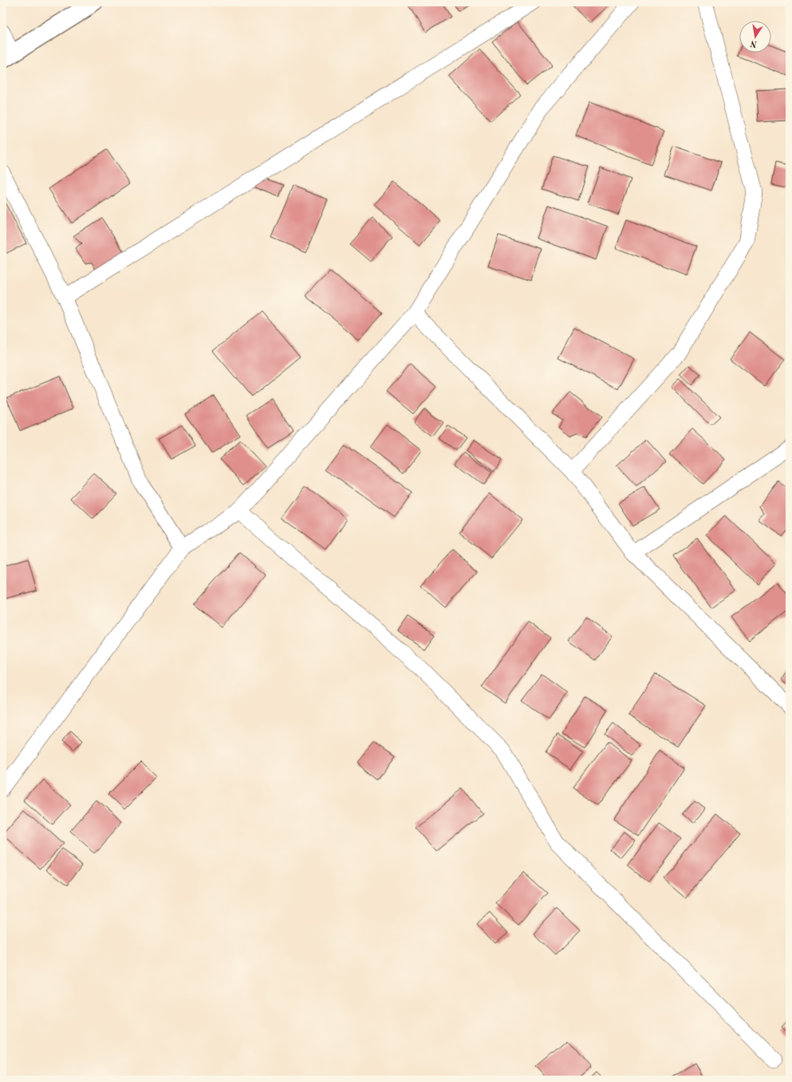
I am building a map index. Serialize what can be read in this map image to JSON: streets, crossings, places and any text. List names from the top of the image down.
{
  "north": "bottom"
}
